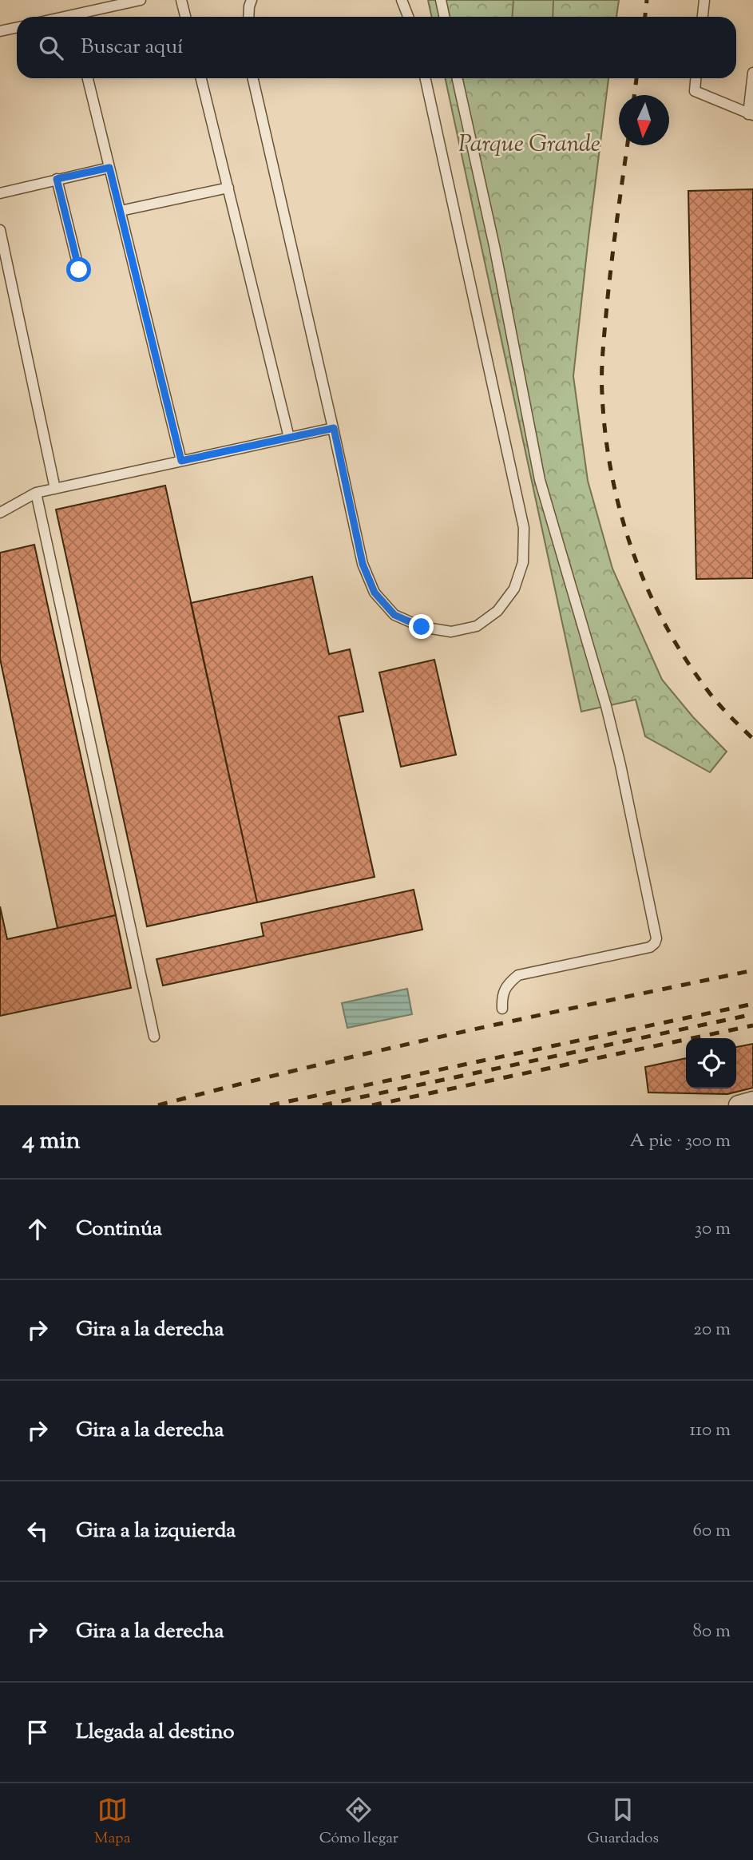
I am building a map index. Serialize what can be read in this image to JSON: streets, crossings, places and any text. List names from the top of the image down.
{
  "parks": ["Parque Grande"],
  "north": "bottom",
  "page": {
    "search": "Buscar aquí",
    "heading": ["4 min", "A pie · 300 m"],
    "list": [
      ["Continúa", "30 m"],
      ["Gira a la derecha", "20 m"],
      ["Gira a la derecha", "110 m"],
      ["Gira a la izquierda", "60 m"],
      ["Gira a la derecha", "80 m"],
      "Llegada al destino"
    ],
    "nav": ["Mapa", "Cómo llegar", "Guardados"]
  }
}
